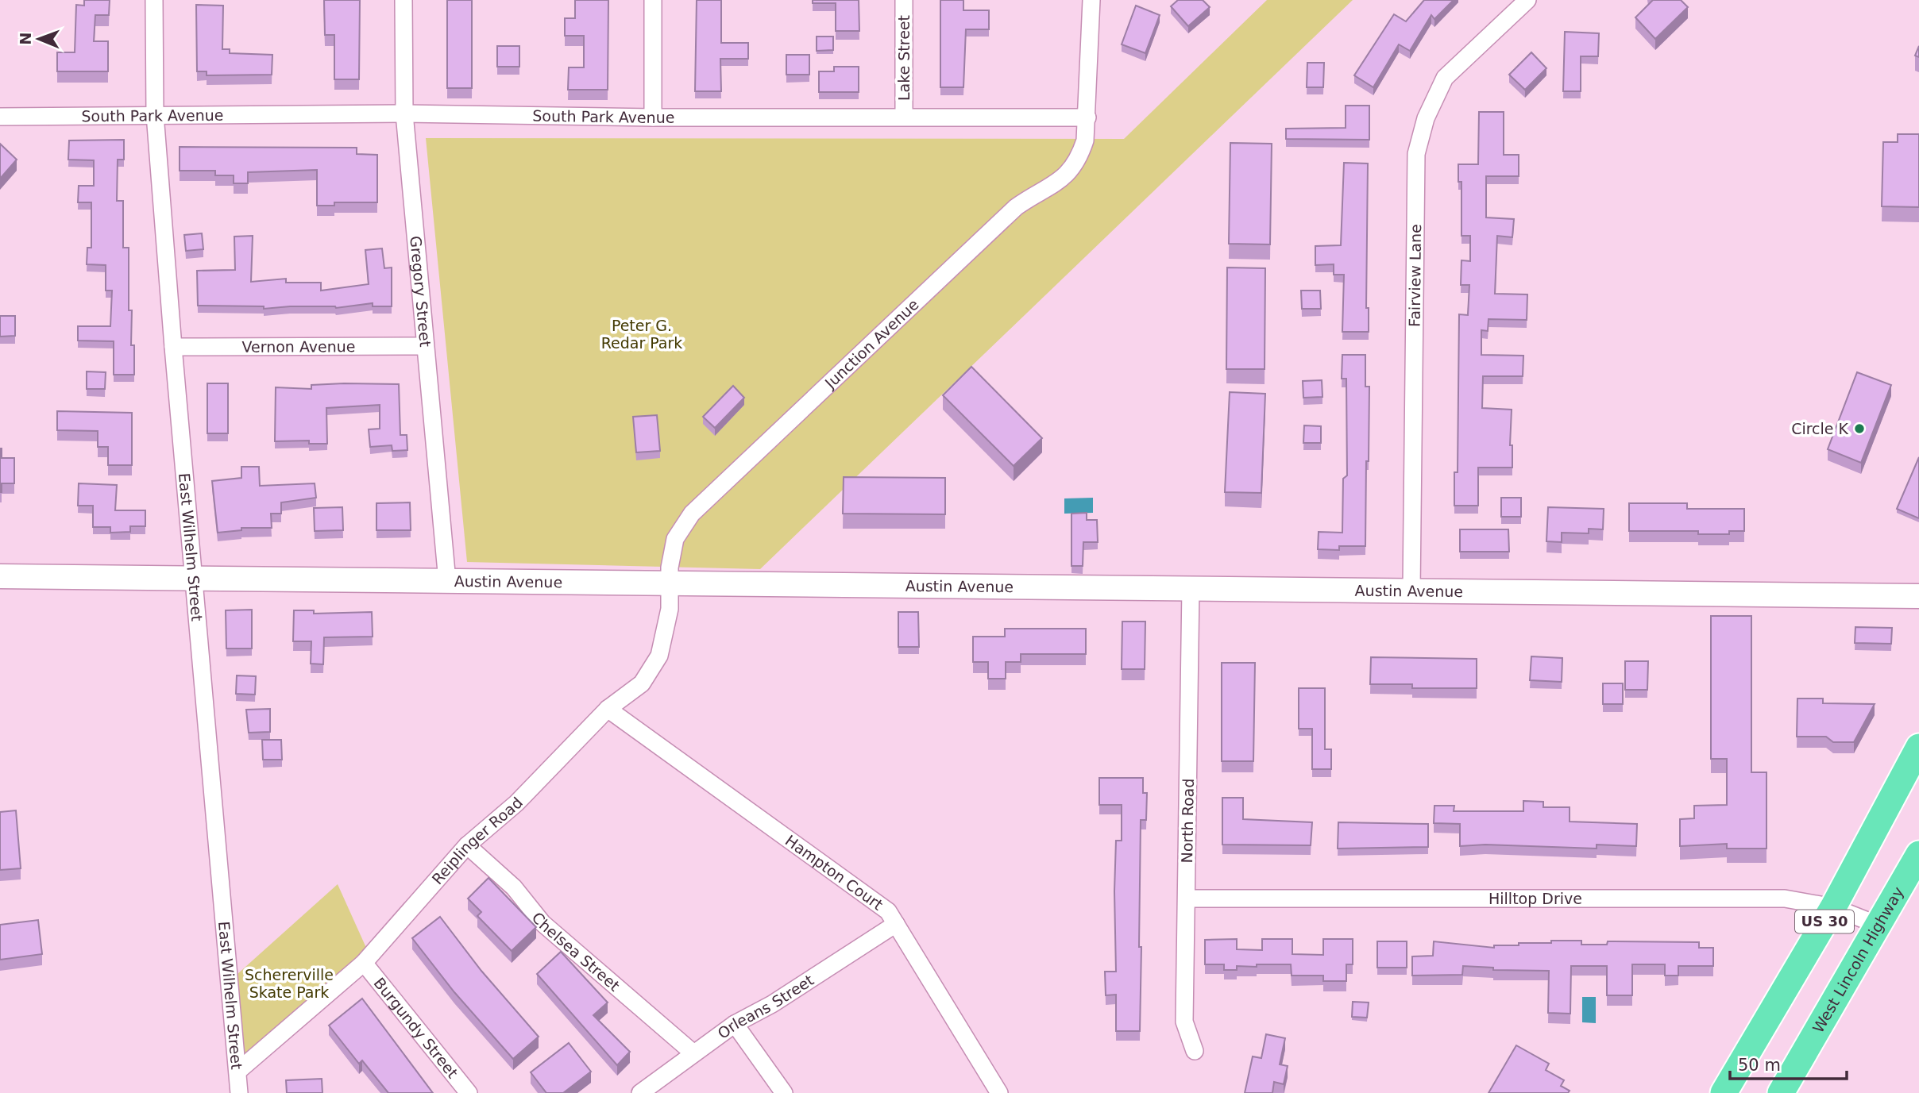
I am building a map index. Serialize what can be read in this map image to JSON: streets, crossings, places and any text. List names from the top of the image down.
{
  "streets": {
    "main road": ["US 30", "West Lincoln Highway"],
    "street": [
      "Lake Street",
      "South Park Avenue",
      "Fairview Lane",
      "Gregory Street",
      "Junction Avenue",
      "Vernon Avenue",
      "East Wilhelm Street",
      "Austin Avenue",
      "North Road",
      "Reiplinger Road",
      "Hampton Court",
      "Hilltop Drive",
      "Chelsea Street",
      "Orleans Street",
      "Burgundy Street"
    ]
  },
  "crossings": [
    ["Lake Street", "South Park Avenue"],
    ["South Park Avenue", "Gregory Street"],
    ["South Park Avenue", "Junction Avenue"],
    ["South Park Avenue", "East Wilhelm Street"],
    ["Fairview Lane", "Austin Avenue"],
    ["Gregory Street", "Vernon Avenue"],
    ["Gregory Street", "Austin Avenue"],
    ["Junction Avenue", "Austin Avenue"],
    ["Junction Avenue", "Reiplinger Road"],
    ["Vernon Avenue", "East Wilhelm Street"],
    ["East Wilhelm Street", "Austin Avenue"],
    ["East Wilhelm Street", "Reiplinger Road"],
    ["Austin Avenue", "North Road"],
    ["Austin Avenue", "Reiplinger Road"],
    ["North Road", "Hilltop Drive"],
    ["Reiplinger Road", "Hampton Court"],
    ["Reiplinger Road", "Chelsea Street"],
    ["Reiplinger Road", "Burgundy Street"],
    ["Hampton Court", "Orleans Street"],
    ["Hilltop Drive", "US 30"],
    ["Hilltop Drive", "West Lincoln Highway"],
    ["Chelsea Street", "Orleans Street"]
  ],
  "parks": ["Peter G. Redar Park", "Schererville Skate Park"],
  "places": ["Circle K"],
  "scale_bar": "50 m",
  "north": "left"
}
